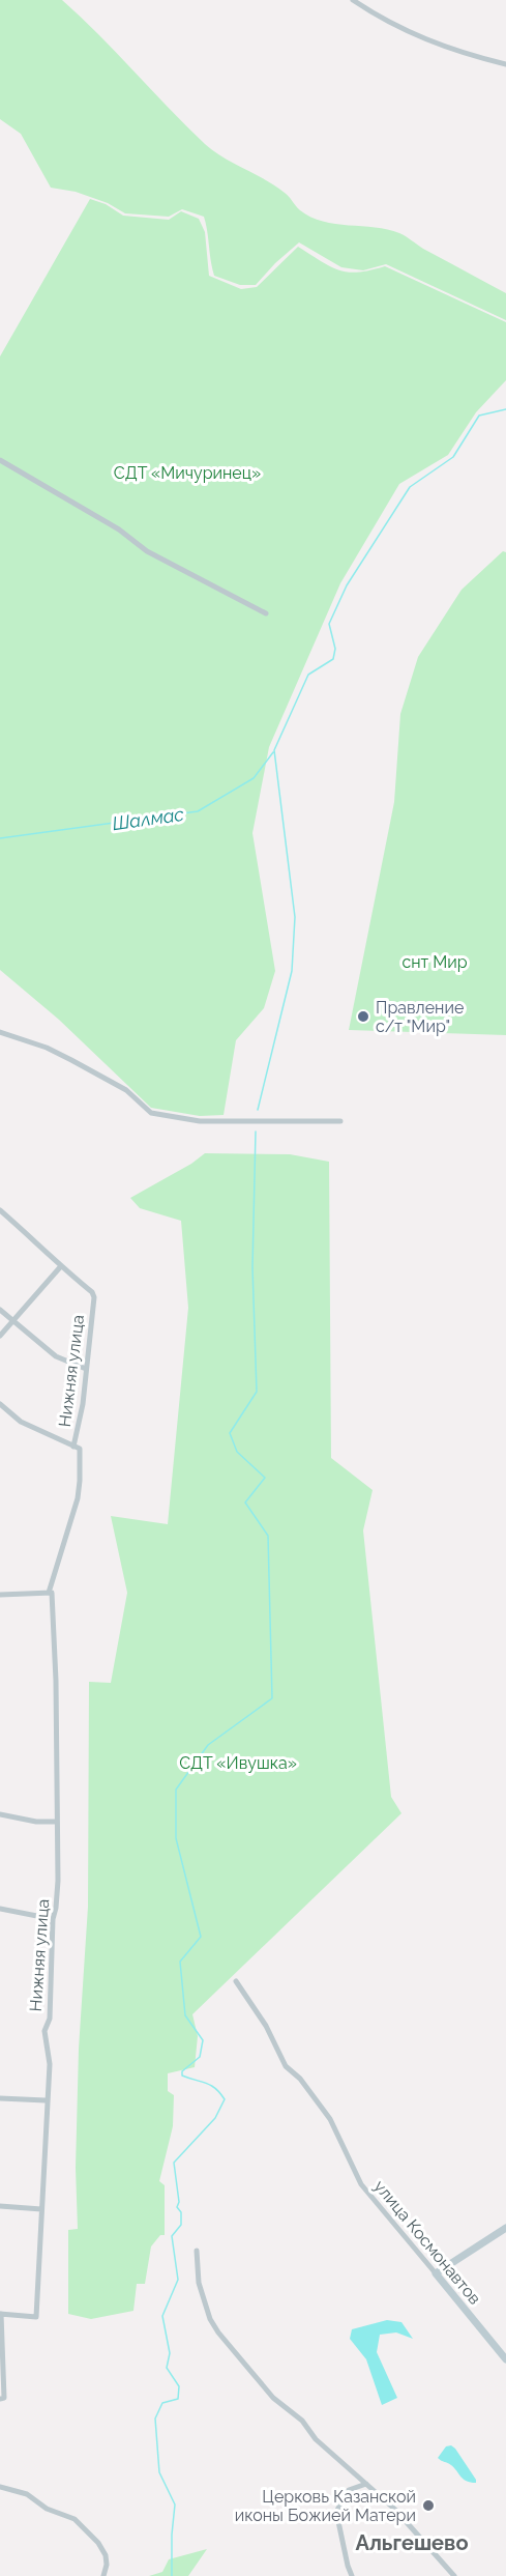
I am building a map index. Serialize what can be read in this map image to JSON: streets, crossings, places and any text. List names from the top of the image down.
{
  "streets": {
    "street": ["Нижняя улица", "улица Космонавтов"]
  },
  "districts": ["Альгешево"],
  "water": ["Шалмас"],
  "parks": ["СДТ «Мичуринец»", "снт Мир", "СДТ «Ивушка»"],
  "places": ["Правление с/т \"Мир\"", "Церковь Казанской иконы Божией Матери"]
}
